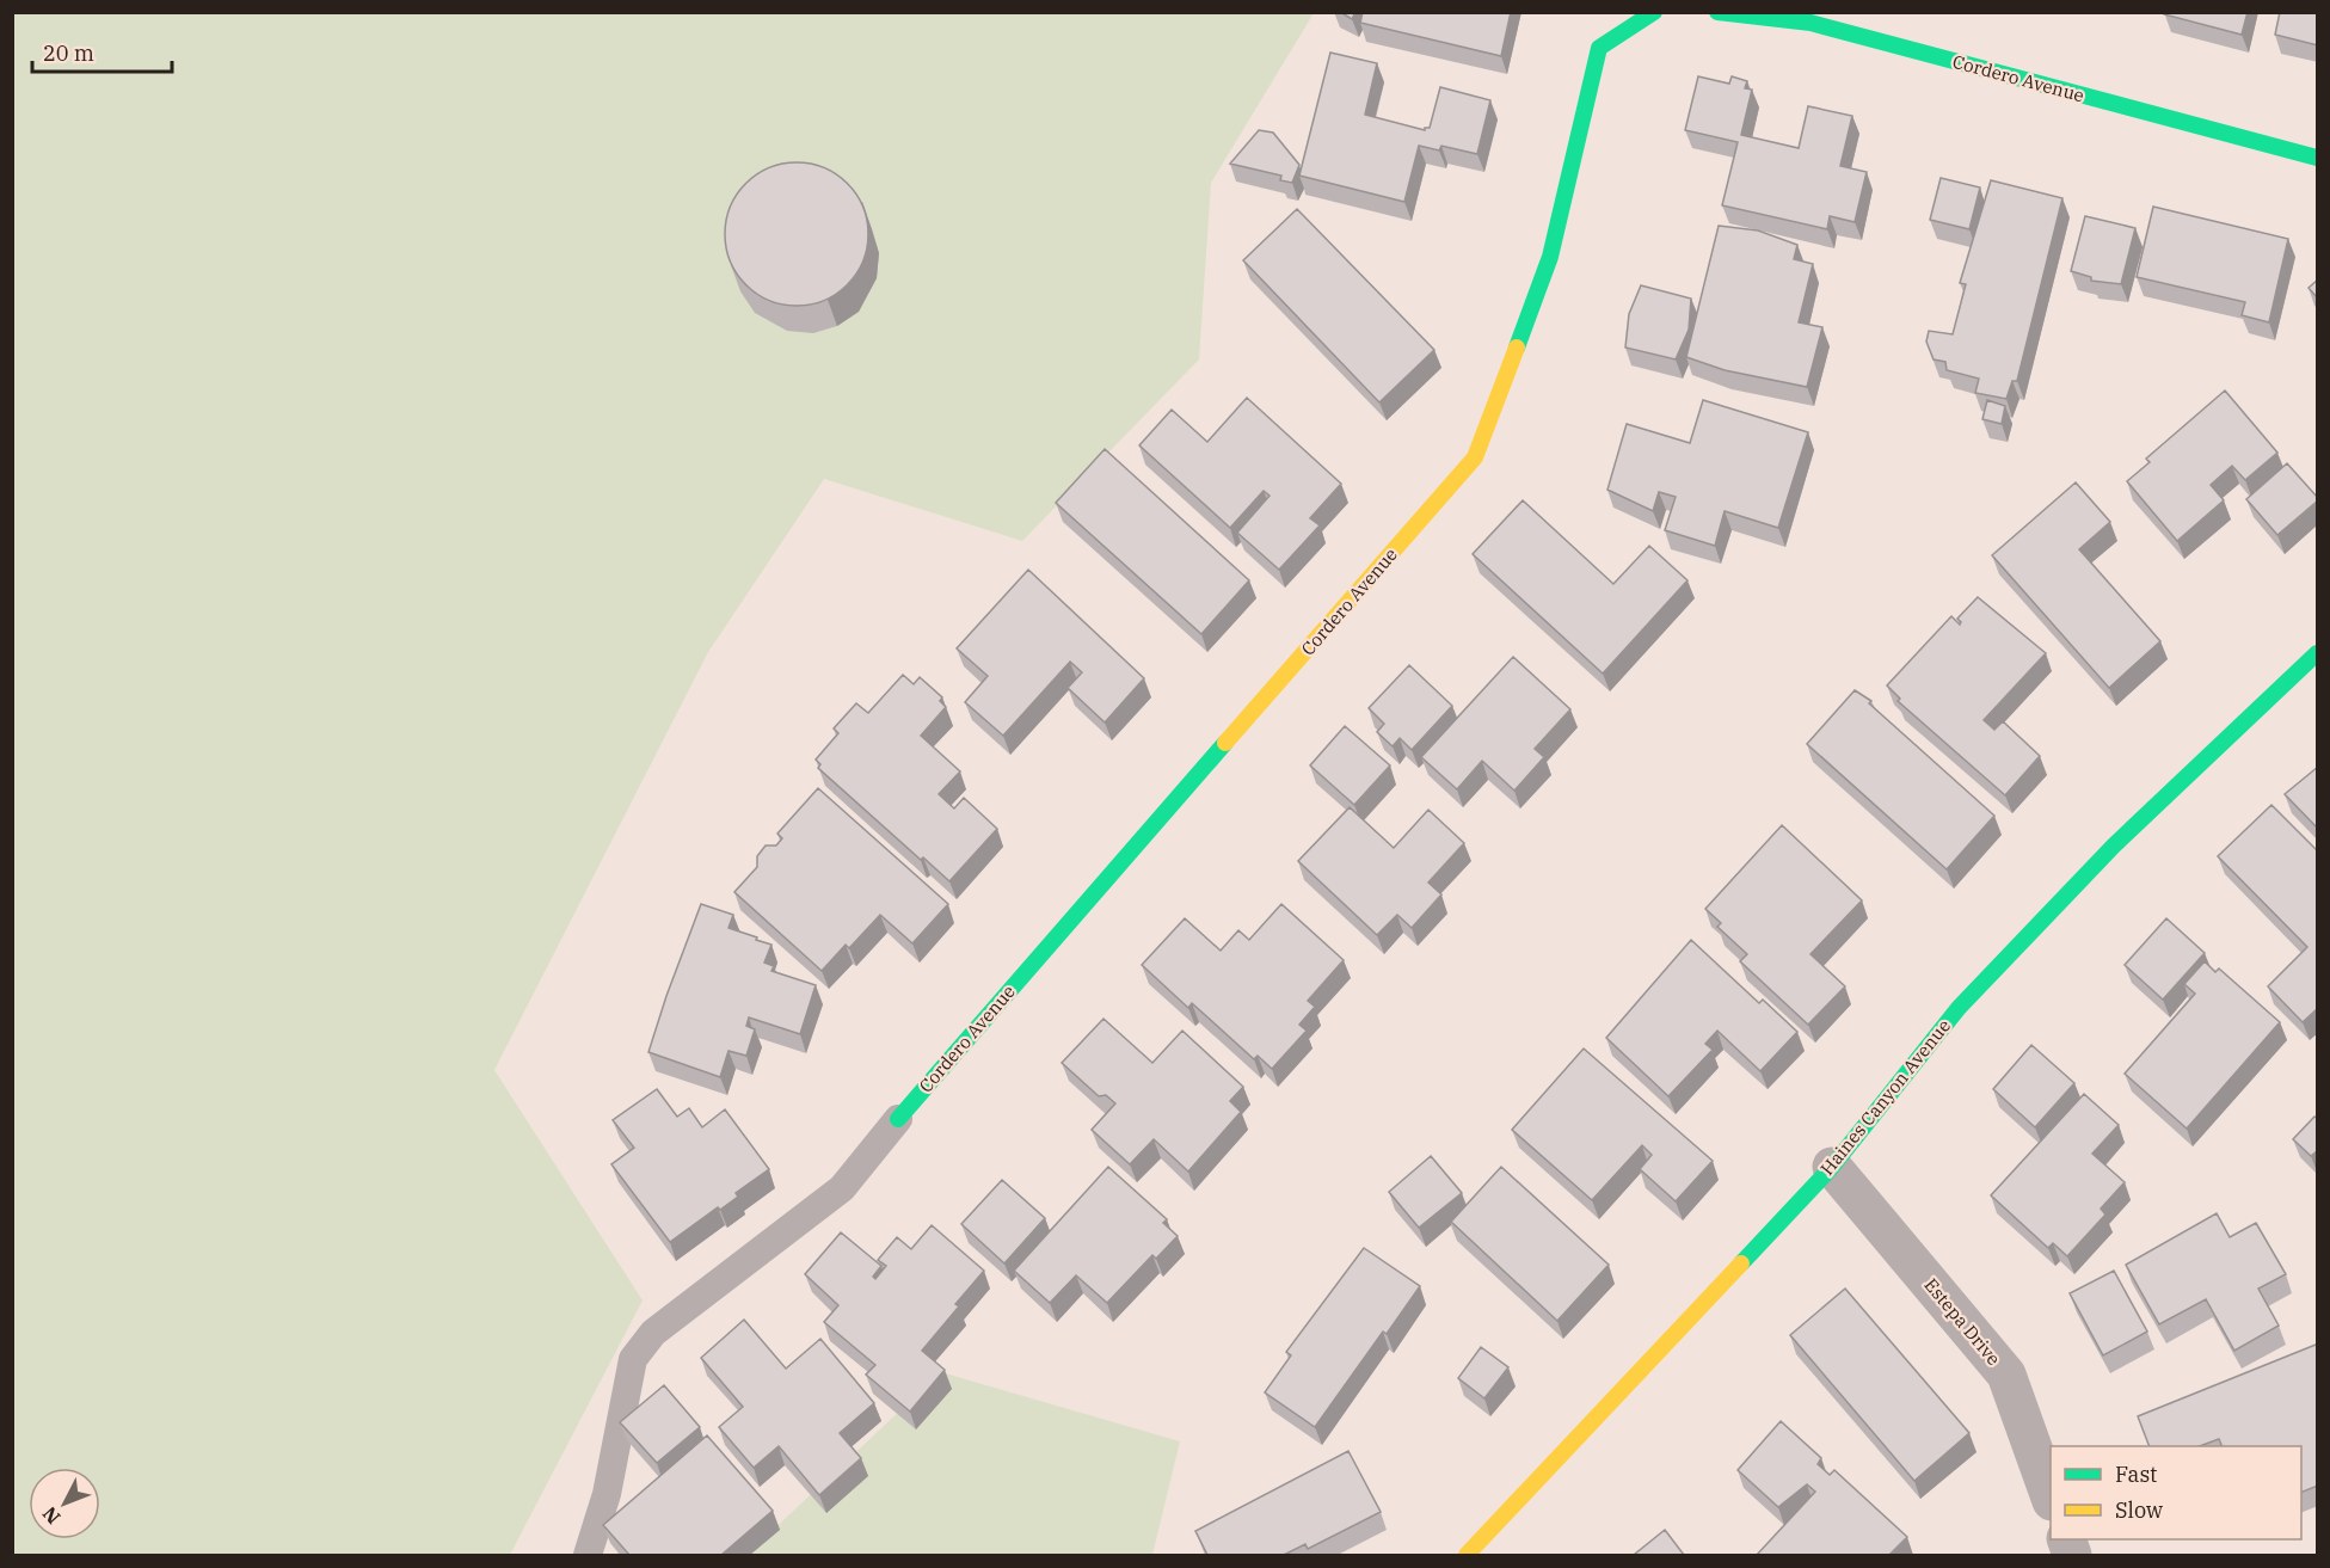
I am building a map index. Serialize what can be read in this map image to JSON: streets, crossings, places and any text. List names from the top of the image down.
{
  "streets": {
    "street": ["Cordero Avenue", "Haines Canyon Avenue", "Estepa Drive"]
  },
  "crossings": [
    ["Haines Canyon Avenue", "Estepa Drive"]
  ],
  "legend": ["Fast", "Slow"],
  "scale_bar": "20 m",
  "north": "bottom left"
}
